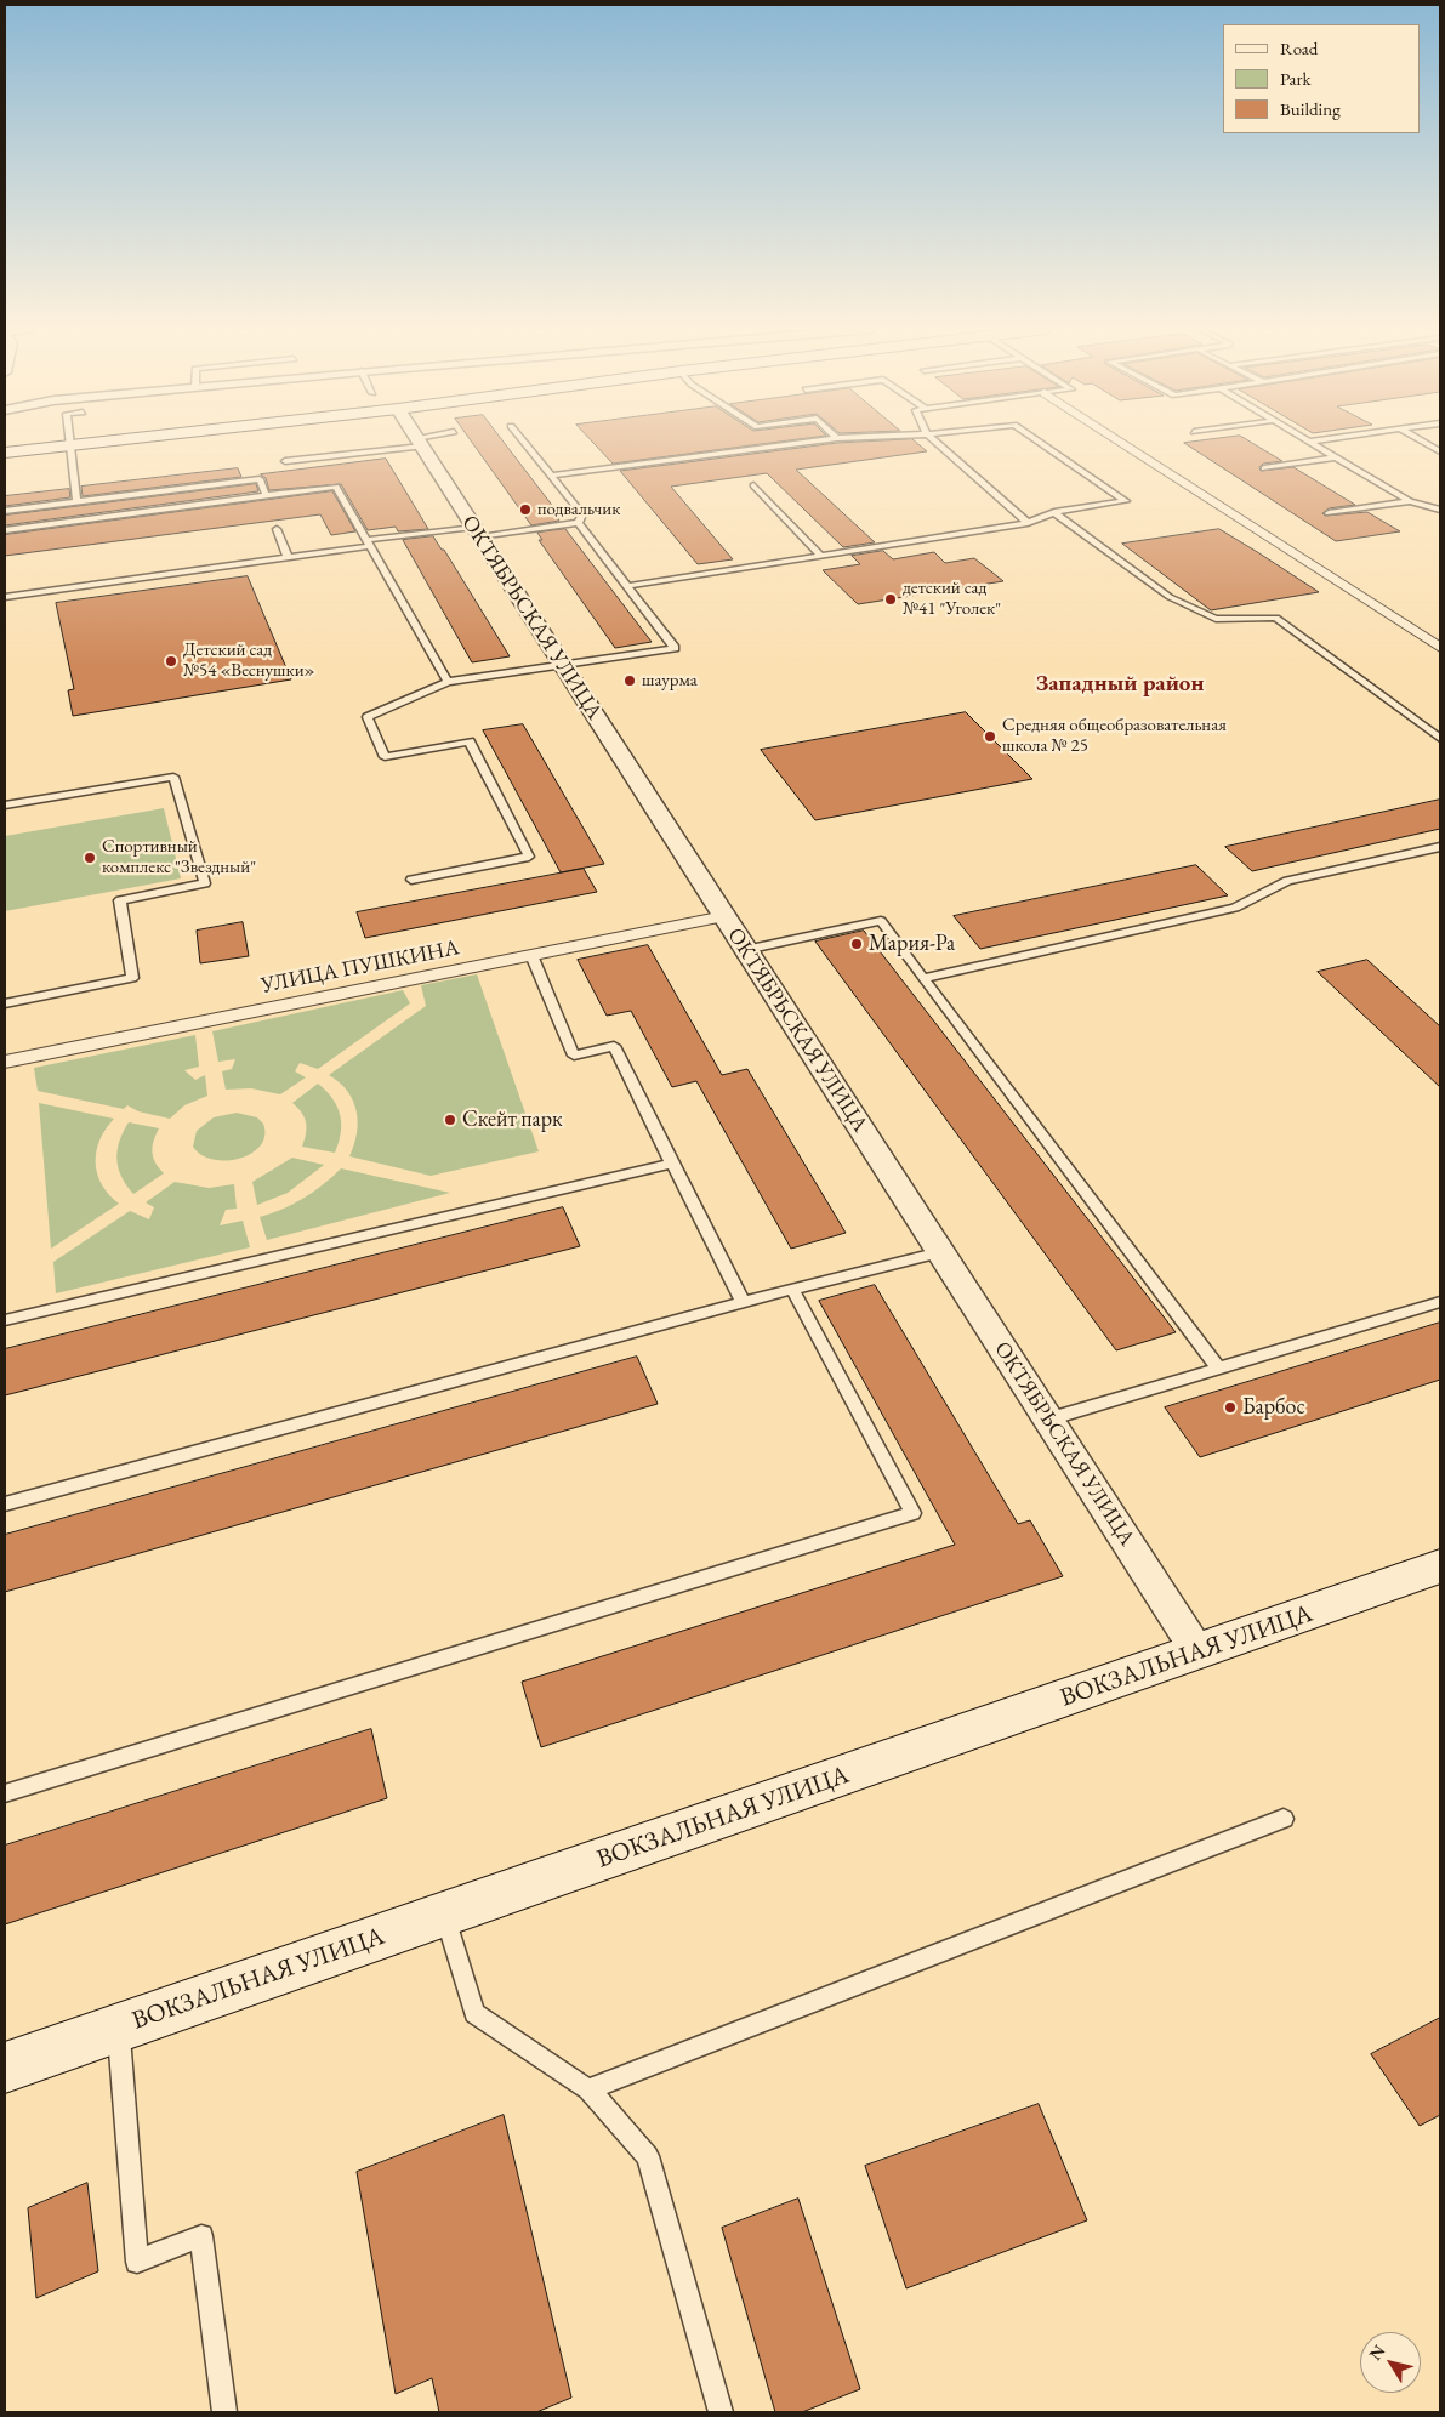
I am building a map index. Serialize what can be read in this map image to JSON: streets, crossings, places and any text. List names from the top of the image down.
{
  "streets": {
    "main road": ["ВОКЗАЛЬНАЯ УЛИЦА"],
    "street": ["ОКТЯБРЬСКАЯ УЛИЦА", "УЛИЦА ПУШКИНА"]
  },
  "crossings": [
    ["ОКТЯБРЬСКАЯ УЛИЦА", "УЛИЦА ПУШКИНА"],
    ["ОКТЯБРЬСКАЯ УЛИЦА", "ВОКЗАЛЬНАЯ УЛИЦА"]
  ],
  "districts": ["Западный район"],
  "places": [
    "подвальчик",
    "детский сад №41 \"Уголек\"",
    "Детский сад №54 «Веснушки»",
    "шаурма",
    "Средняя общеобразовательная школа № 25",
    "Спортивный комплекс \"Звездный\"",
    "Мария-Ра",
    "Скейт парк",
    "Барбос"
  ],
  "legend": ["Road", "Park", "Building"],
  "north": "top left"
}
